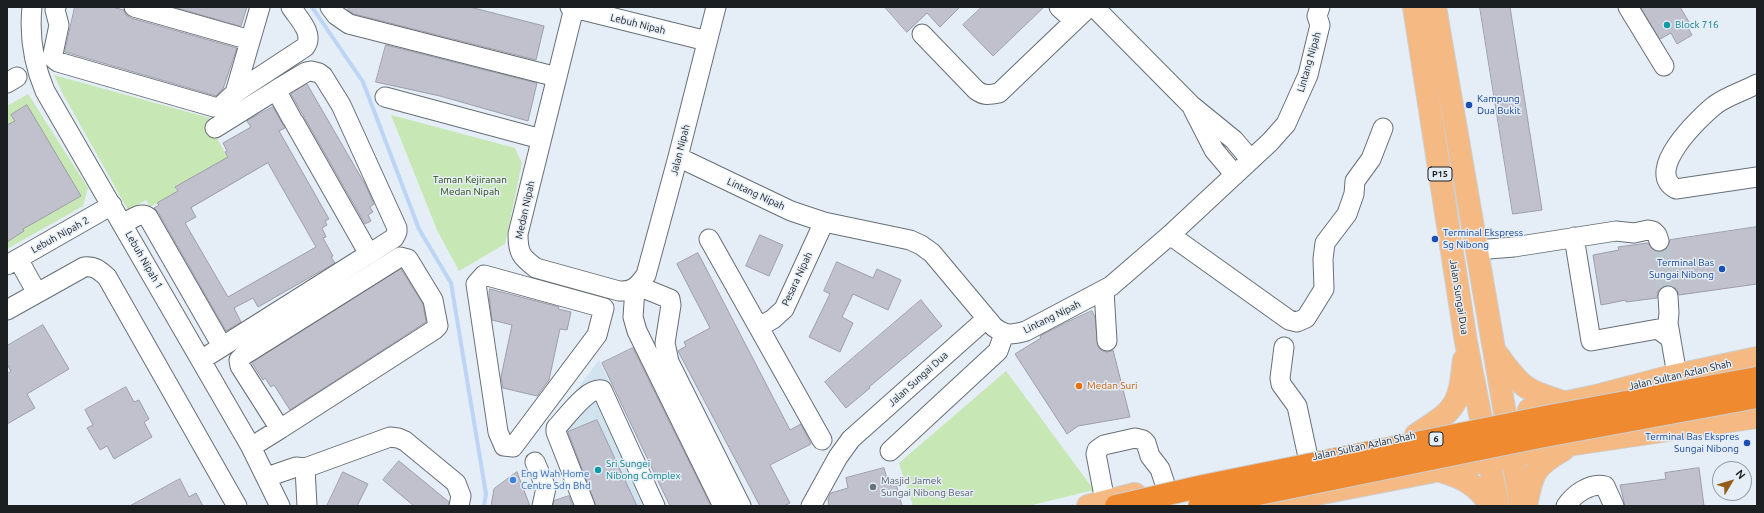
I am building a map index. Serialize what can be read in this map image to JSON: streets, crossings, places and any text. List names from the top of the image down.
{
  "streets": {
    "highway": ["Jalan Sultan Azlan Shah", "6"],
    "main road": ["P15", "Jalan Sungai Dua"],
    "street": [
      "Lebuh Nipah",
      "Lintang Nipah",
      "Jalan Nipah",
      "Medan Nipah",
      "Lebuh Nipah 2",
      "Lebuh Nipah 1",
      "Pesara Nipah"
    ]
  },
  "crossings": [
    ["Lebuh Nipah", "Jalan Nipah"],
    ["Lebuh Nipah", "Medan Nipah"],
    ["Lintang Nipah", "Jalan Nipah"],
    ["Lintang Nipah", "Pesara Nipah"],
    ["Lintang Nipah", "Jalan Sungai Dua"],
    ["Jalan Nipah", "Medan Nipah"],
    ["P15", "Jalan Sungai Dua"],
    ["P15", "Jalan Sultan Azlan Shah"],
    ["Lebuh Nipah 2", "Lebuh Nipah 1"],
    ["Jalan Sungai Dua", "Jalan Sultan Azlan Shah"]
  ],
  "parks": ["Taman Kejiranan Medan Nipah"],
  "places": [
    "Block 716",
    "Kampung Dua Bukit",
    "Terminal Ekspress Sg Nibong",
    "Terminal Bas Sungai Nibong",
    "Medan Suri",
    "Terminal Bas Ekspres Sungai Nibong",
    "Sri Sungei Nibong Complex",
    "Eng Wah Home Centre Sdn Bhd",
    "Masjid Jamek Sungai Nibong Besar"
  ],
  "north": "top right"
}
